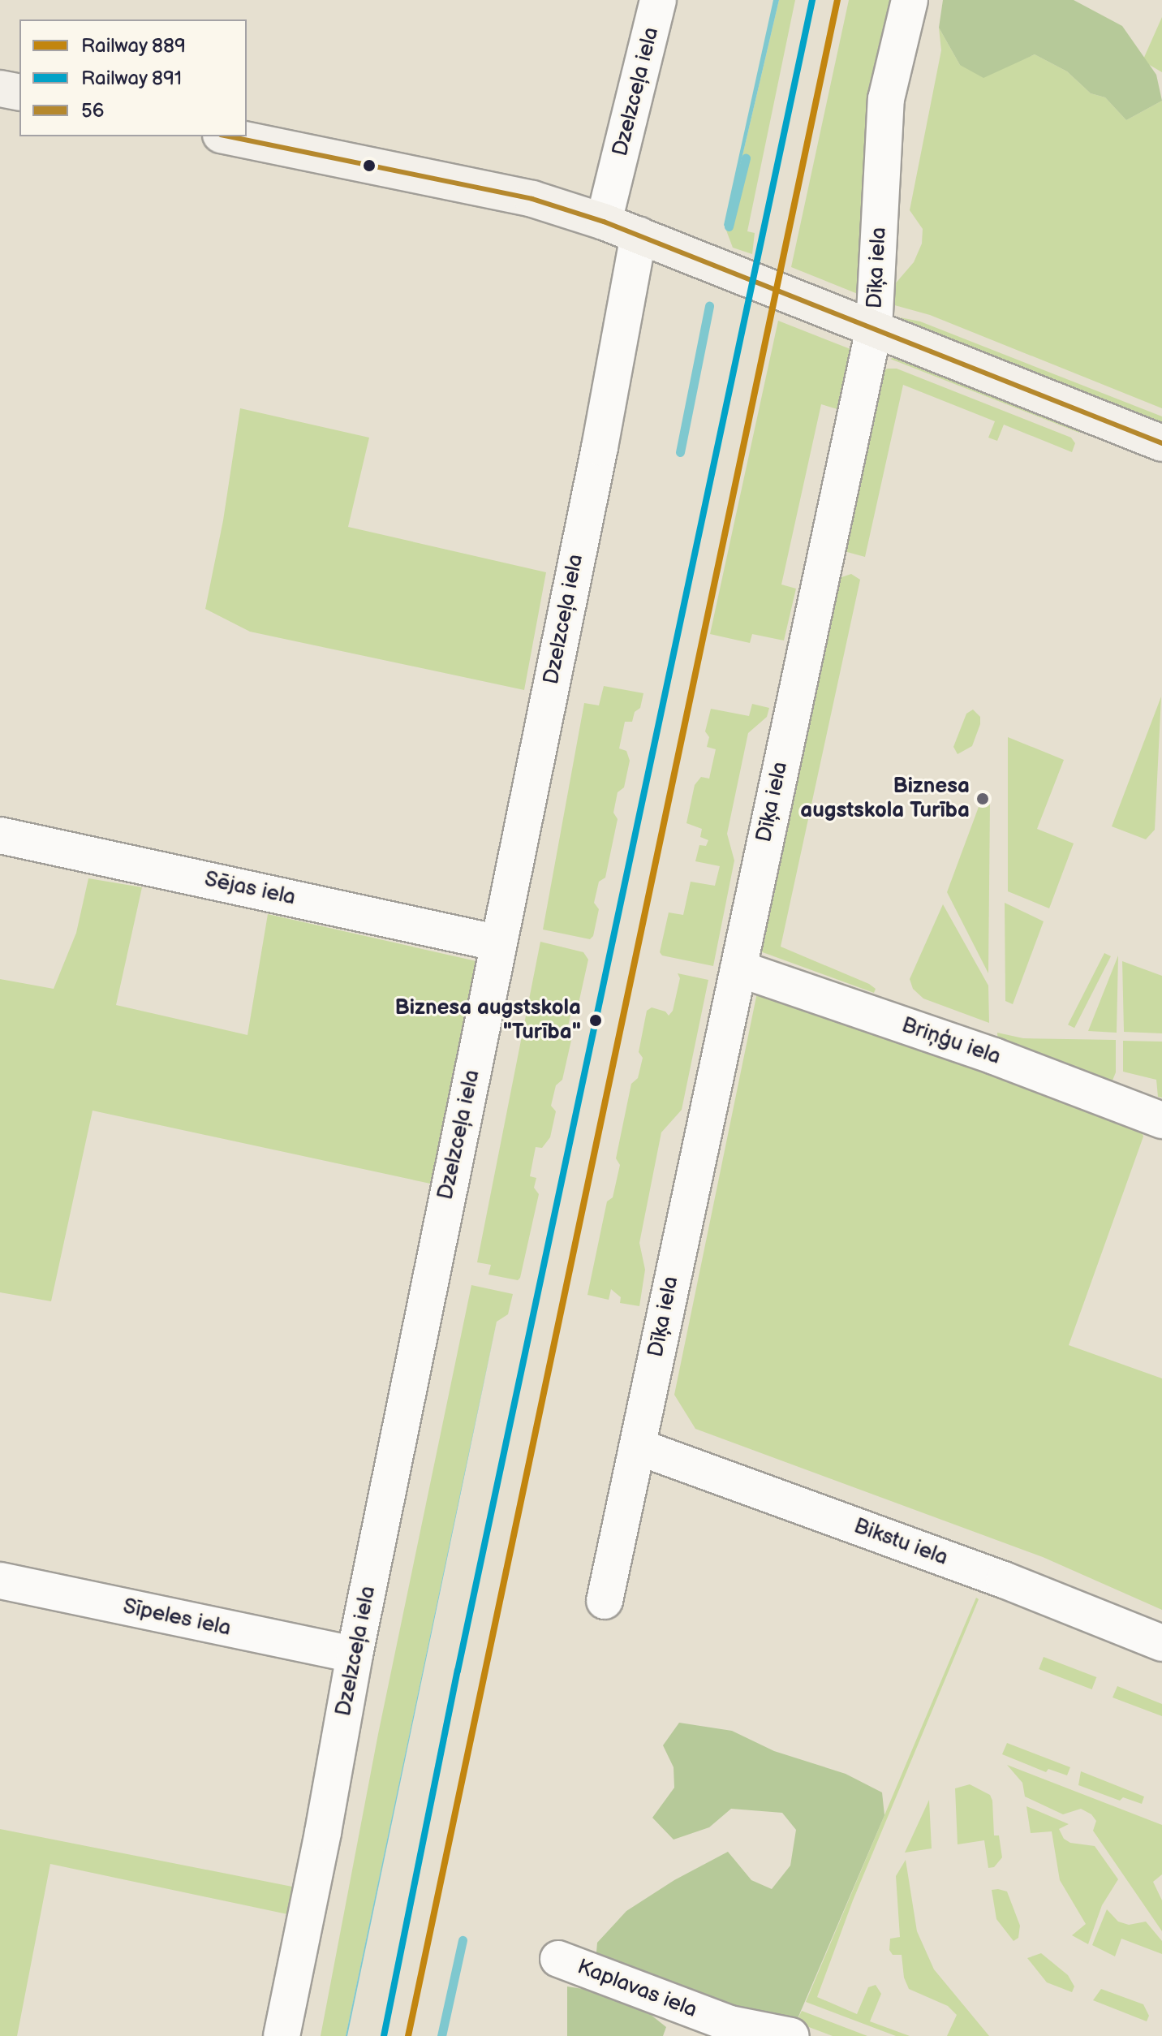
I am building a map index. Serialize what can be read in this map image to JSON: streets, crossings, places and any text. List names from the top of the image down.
{
  "streets": {
    "street": [
      "Dzelzceļa iela",
      "Dīķa iela",
      "Sējas iela",
      "Briņģu iela",
      "Bikstu iela",
      "Sīpeles iela",
      "Kaplavas iela"
    ]
  },
  "crossings": [
    ["Dzelzceļa iela", "Sējas iela"],
    ["Dzelzceļa iela", "Sīpeles iela"],
    ["Dīķa iela", "Briņģu iela"],
    ["Dīķa iela", "Bikstu iela"]
  ],
  "places": ["Biznesa augstskola Turība", "Biznesa augstskola \"Turība\""],
  "lines": ["rail line 889", "rail line 891", "transit line 56"],
  "legend": ["Railway 889", "Railway 891", "56"]
}
